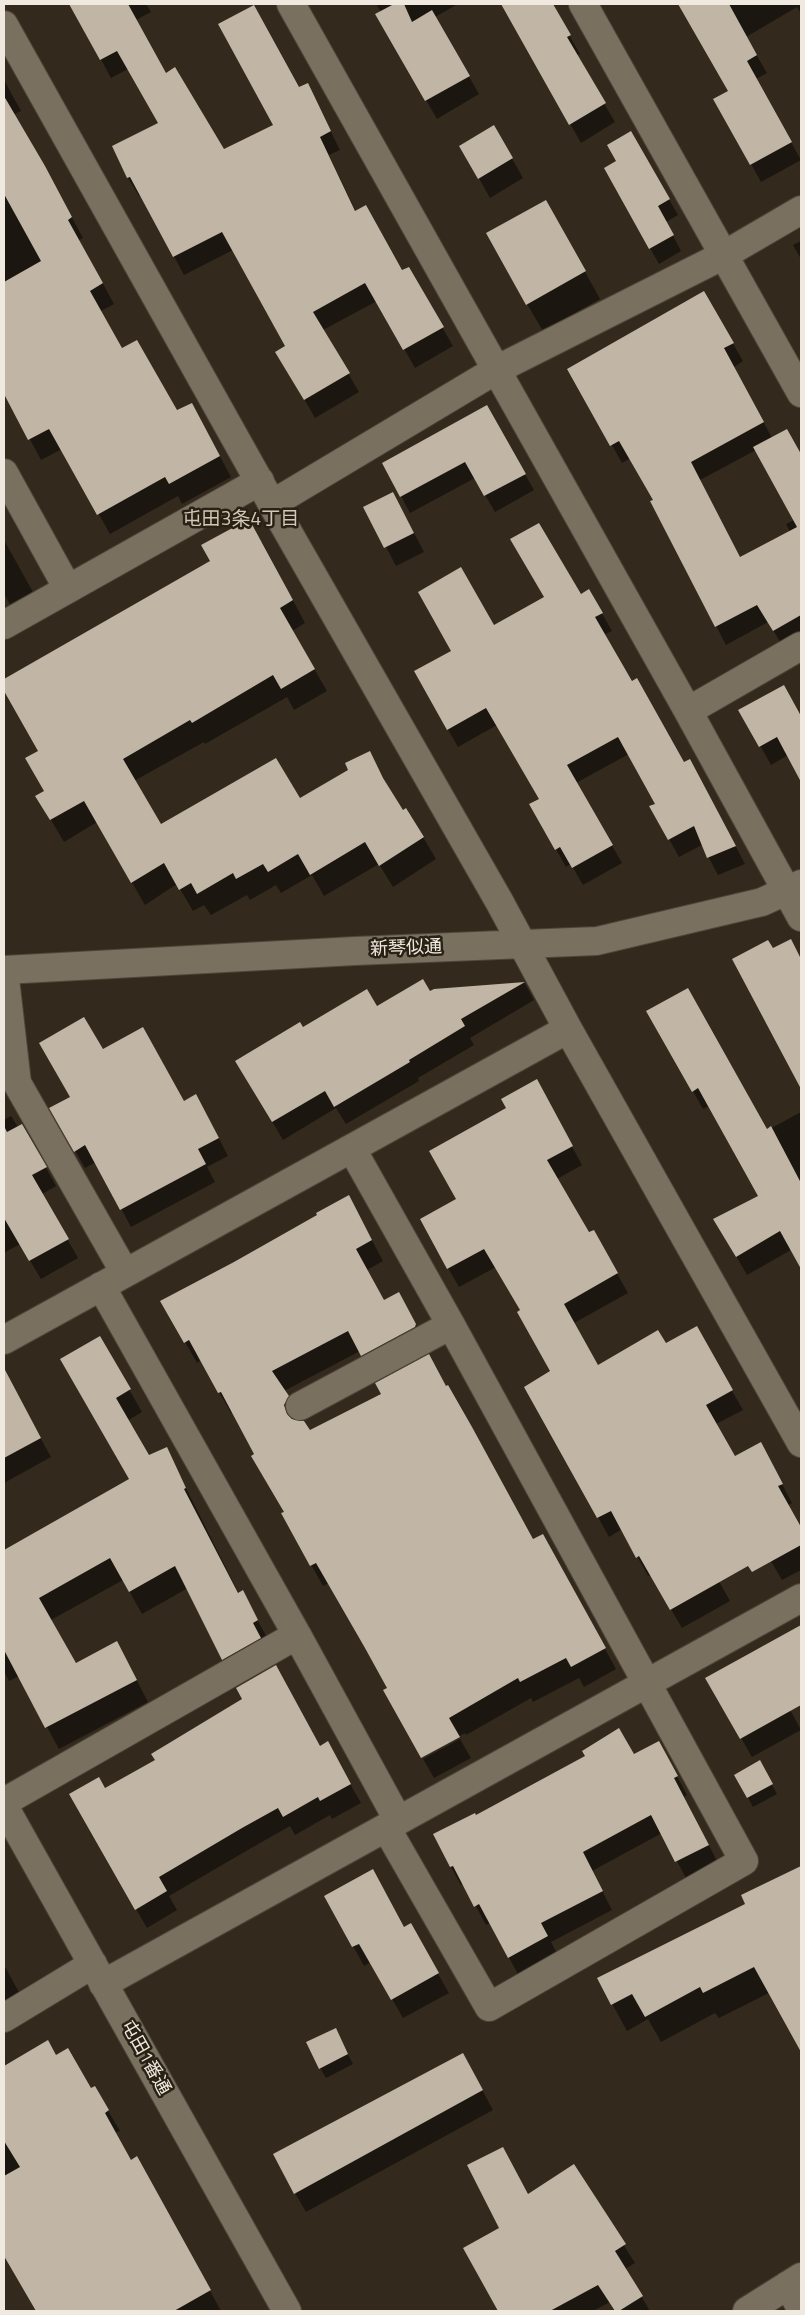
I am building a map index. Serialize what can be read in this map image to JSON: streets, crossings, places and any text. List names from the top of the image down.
{
  "streets": {
    "street": ["新琴似通", "屯田1番通"]
  },
  "districts": ["屯田3条4丁目"]
}
